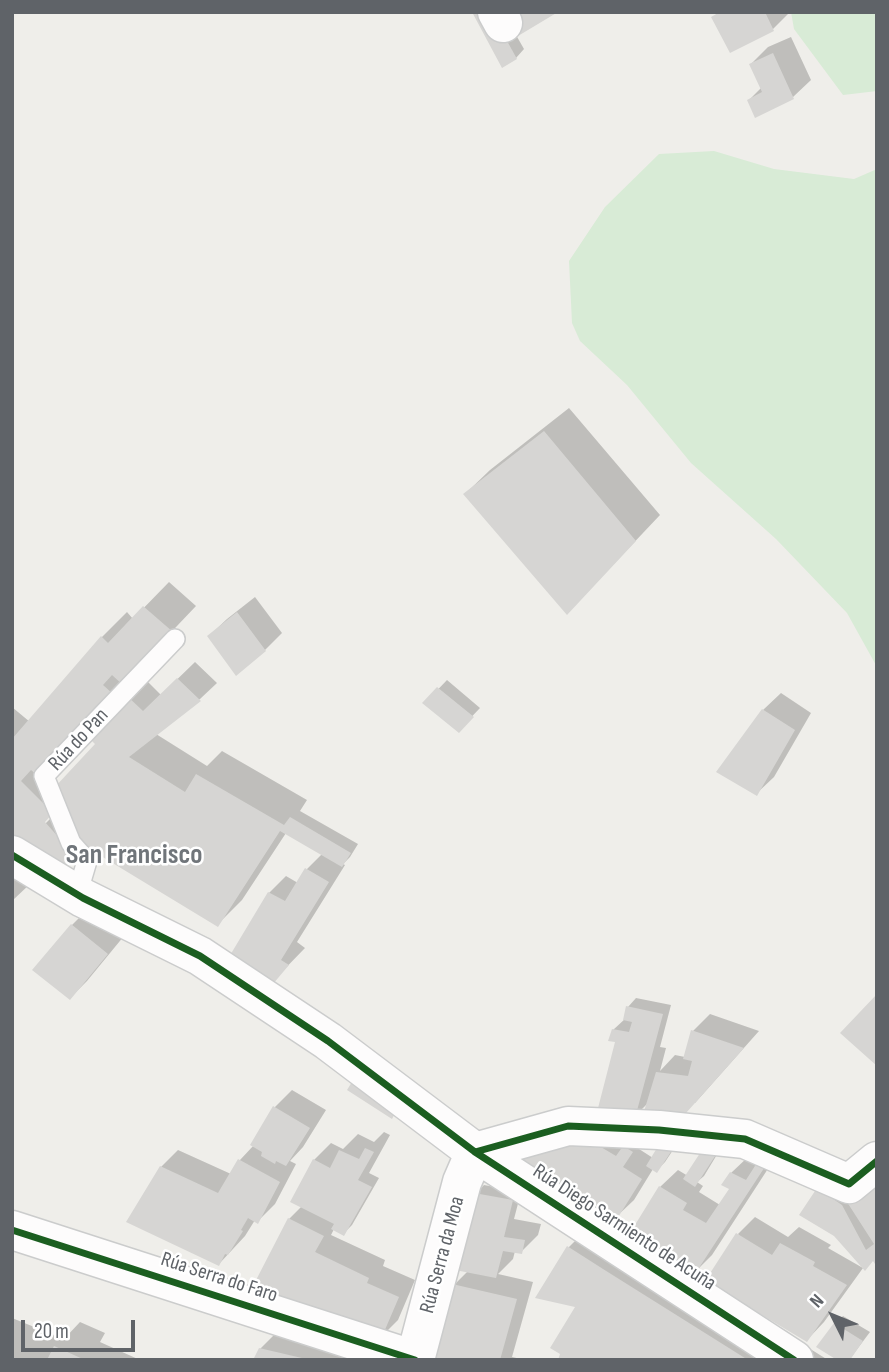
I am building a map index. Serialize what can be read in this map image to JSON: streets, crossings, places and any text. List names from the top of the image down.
{
  "streets": {
    "street": ["Rúa Diego Sarmiento de Acuña", "Rúa Serra da Moa", "Rúa Serra do Faro"],
    "lane": ["Rúa do Pan"]
  },
  "crossings": [
    ["Rúa do Pan", "Rúa Diego Sarmiento de Acuña"],
    ["Rúa Diego Sarmiento de Acuña", "Rúa Serra da Moa"],
    ["Rúa Serra da Moa", "Rúa Serra do Faro"]
  ],
  "districts": ["San Francisco"],
  "scale_bar": "20 m",
  "north": "top left"
}
